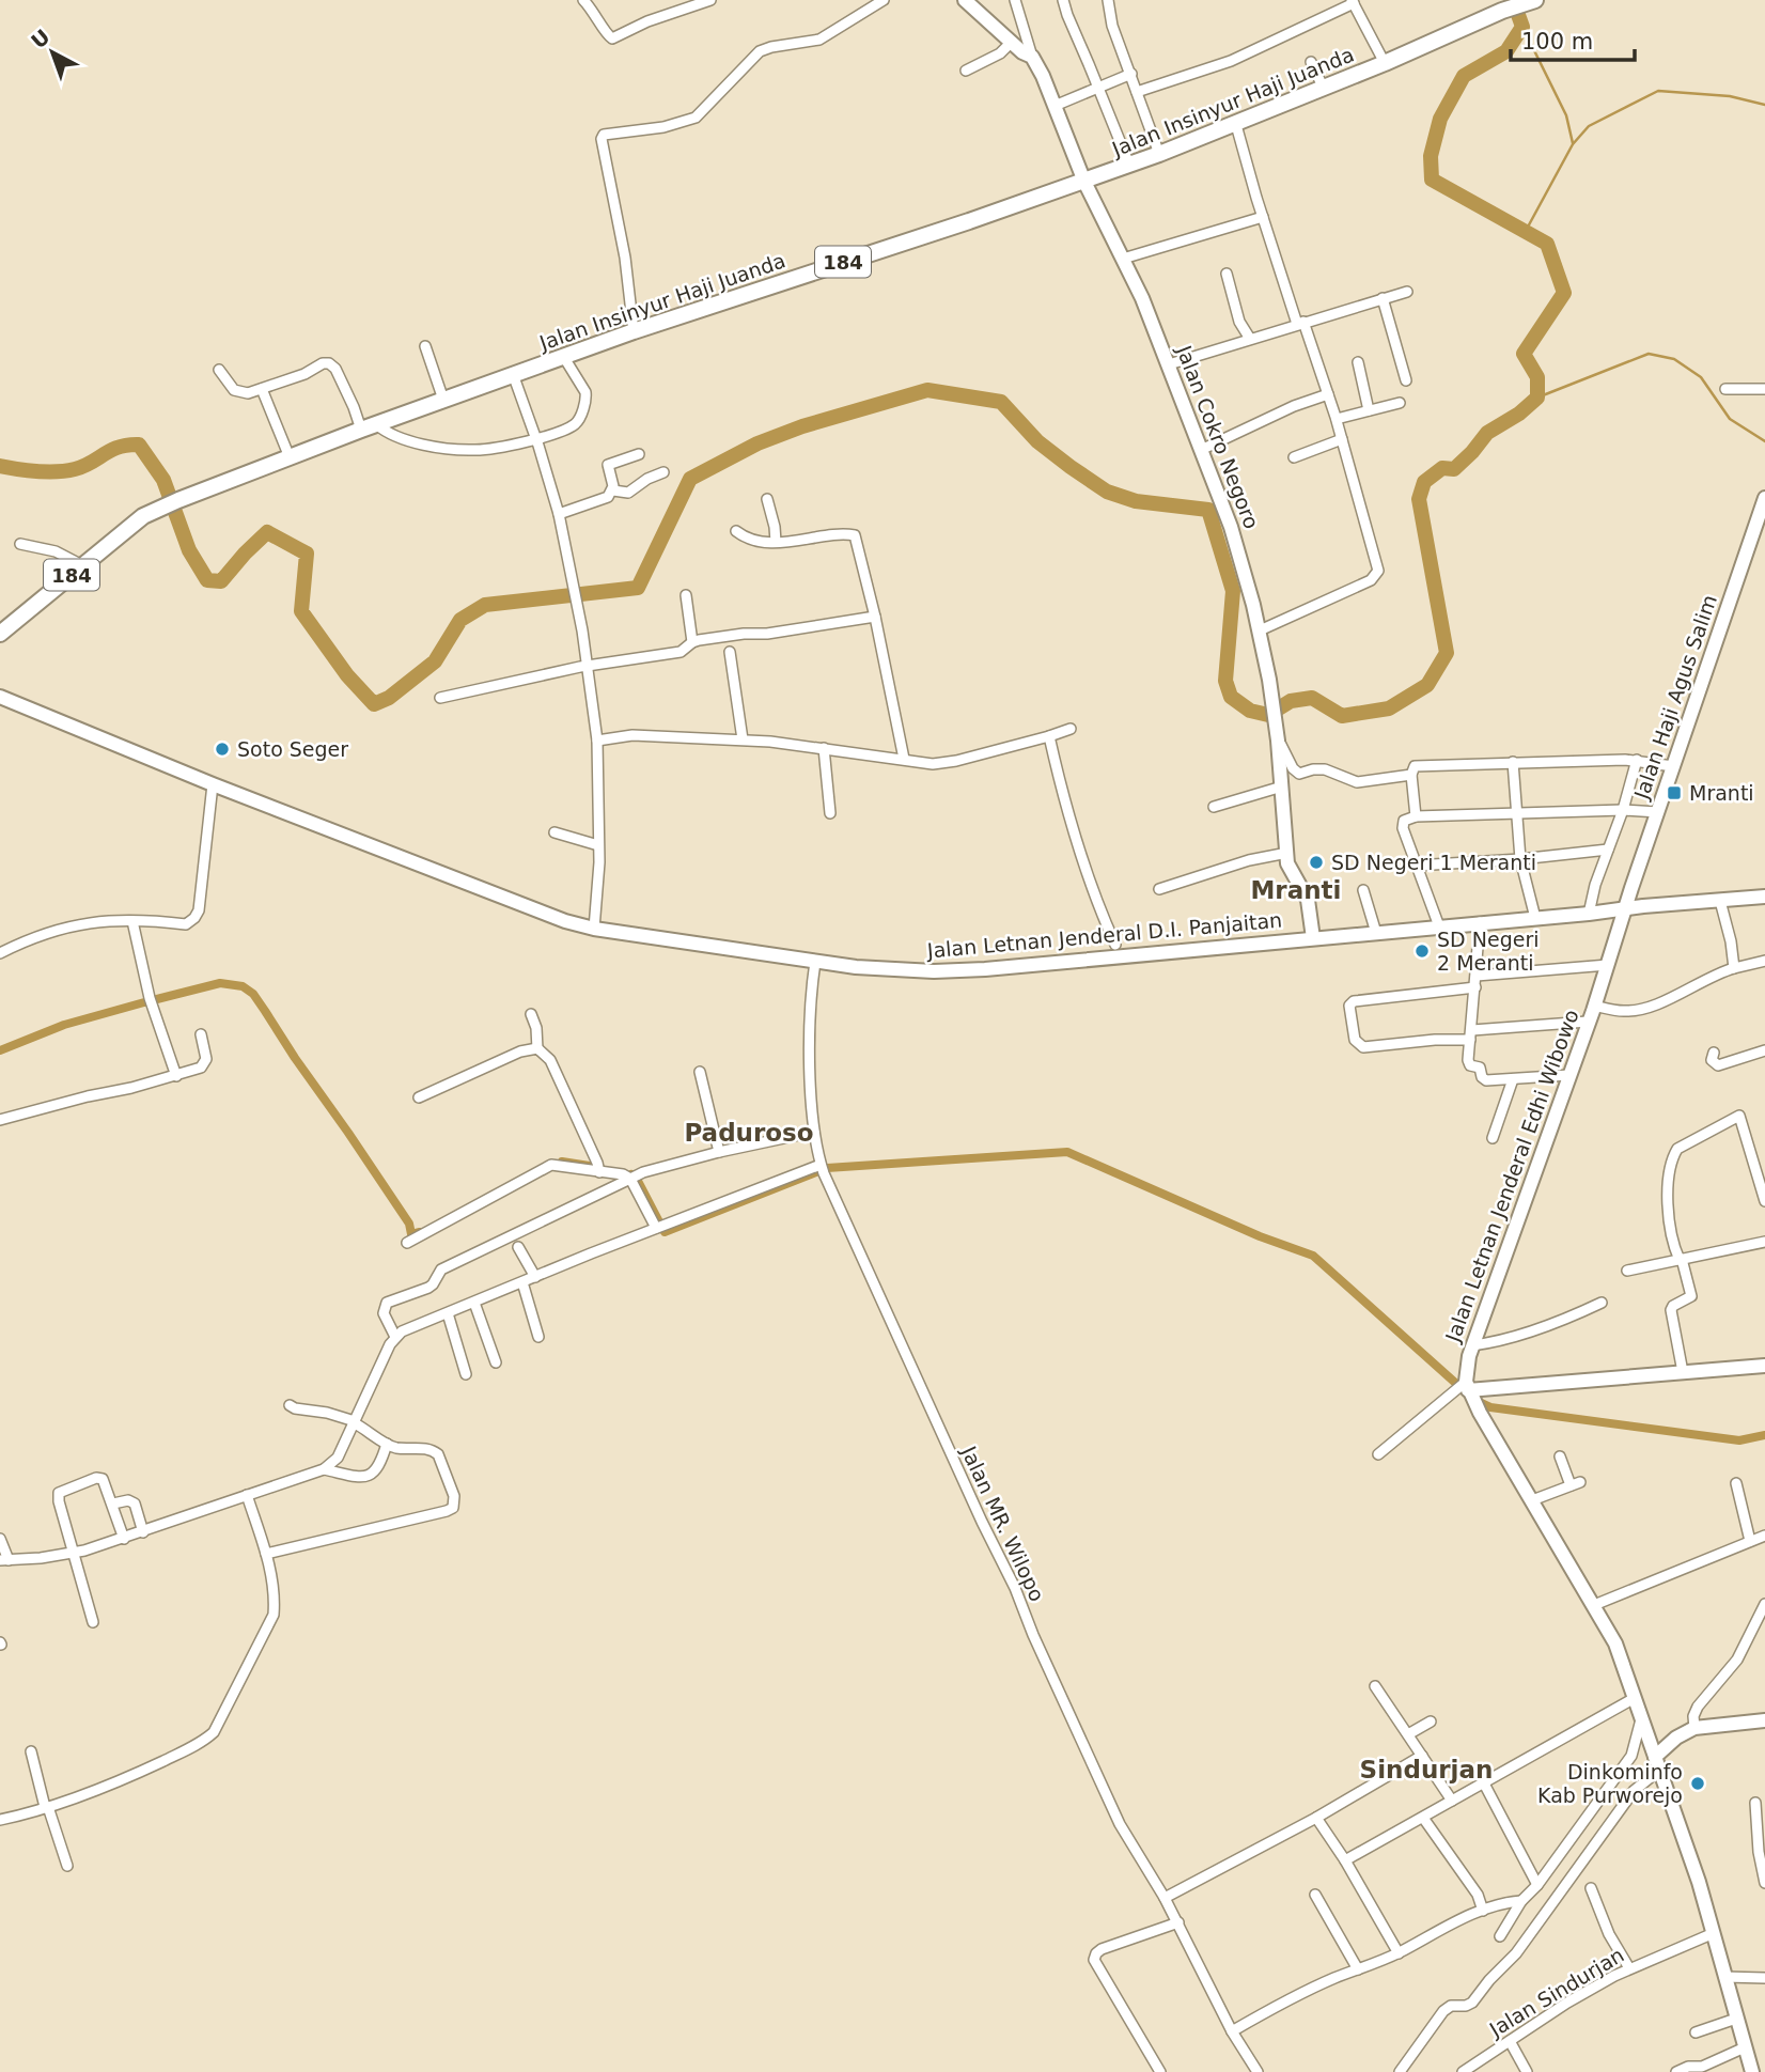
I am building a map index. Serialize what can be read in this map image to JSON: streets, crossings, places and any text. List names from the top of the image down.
{
  "streets": {
    "main road": ["Jalan Insinyur Haji Juanda", "184"],
    "street": [
      "Jalan Cokro Negoro",
      "Jalan Haji Agus Salim",
      "Jalan Letnan Jenderal D.I. Panjaitan",
      "Jalan Letnan Jenderal Edhi Wibowo",
      "Jalan MR. Wilopo",
      "Jalan Sindurjan"
    ]
  },
  "crossings": [
    ["Jalan Insinyur Haji Juanda", "Jalan Cokro Negoro"],
    ["Jalan Cokro Negoro", "Jalan Letnan Jenderal D.I. Panjaitan"],
    ["Jalan Haji Agus Salim", "Jalan Letnan Jenderal D.I. Panjaitan"],
    ["Jalan Haji Agus Salim", "Jalan Letnan Jenderal Edhi Wibowo"],
    ["Jalan Letnan Jenderal D.I. Panjaitan", "Jalan Letnan Jenderal Edhi Wibowo"],
    ["Jalan Letnan Jenderal D.I. Panjaitan", "Jalan MR. Wilopo"]
  ],
  "districts": ["Mranti", "Paduroso", "Sindurjan"],
  "places": {
    "other": [
      "Soto Seger",
      "SD Negeri 1 Meranti",
      "SD Negeri 2 Meranti",
      "Dinkominfo Kab Purworejo"
    ],
    "transit": ["Mranti"]
  },
  "scale_bar": "100 m",
  "north": "top left"
}
